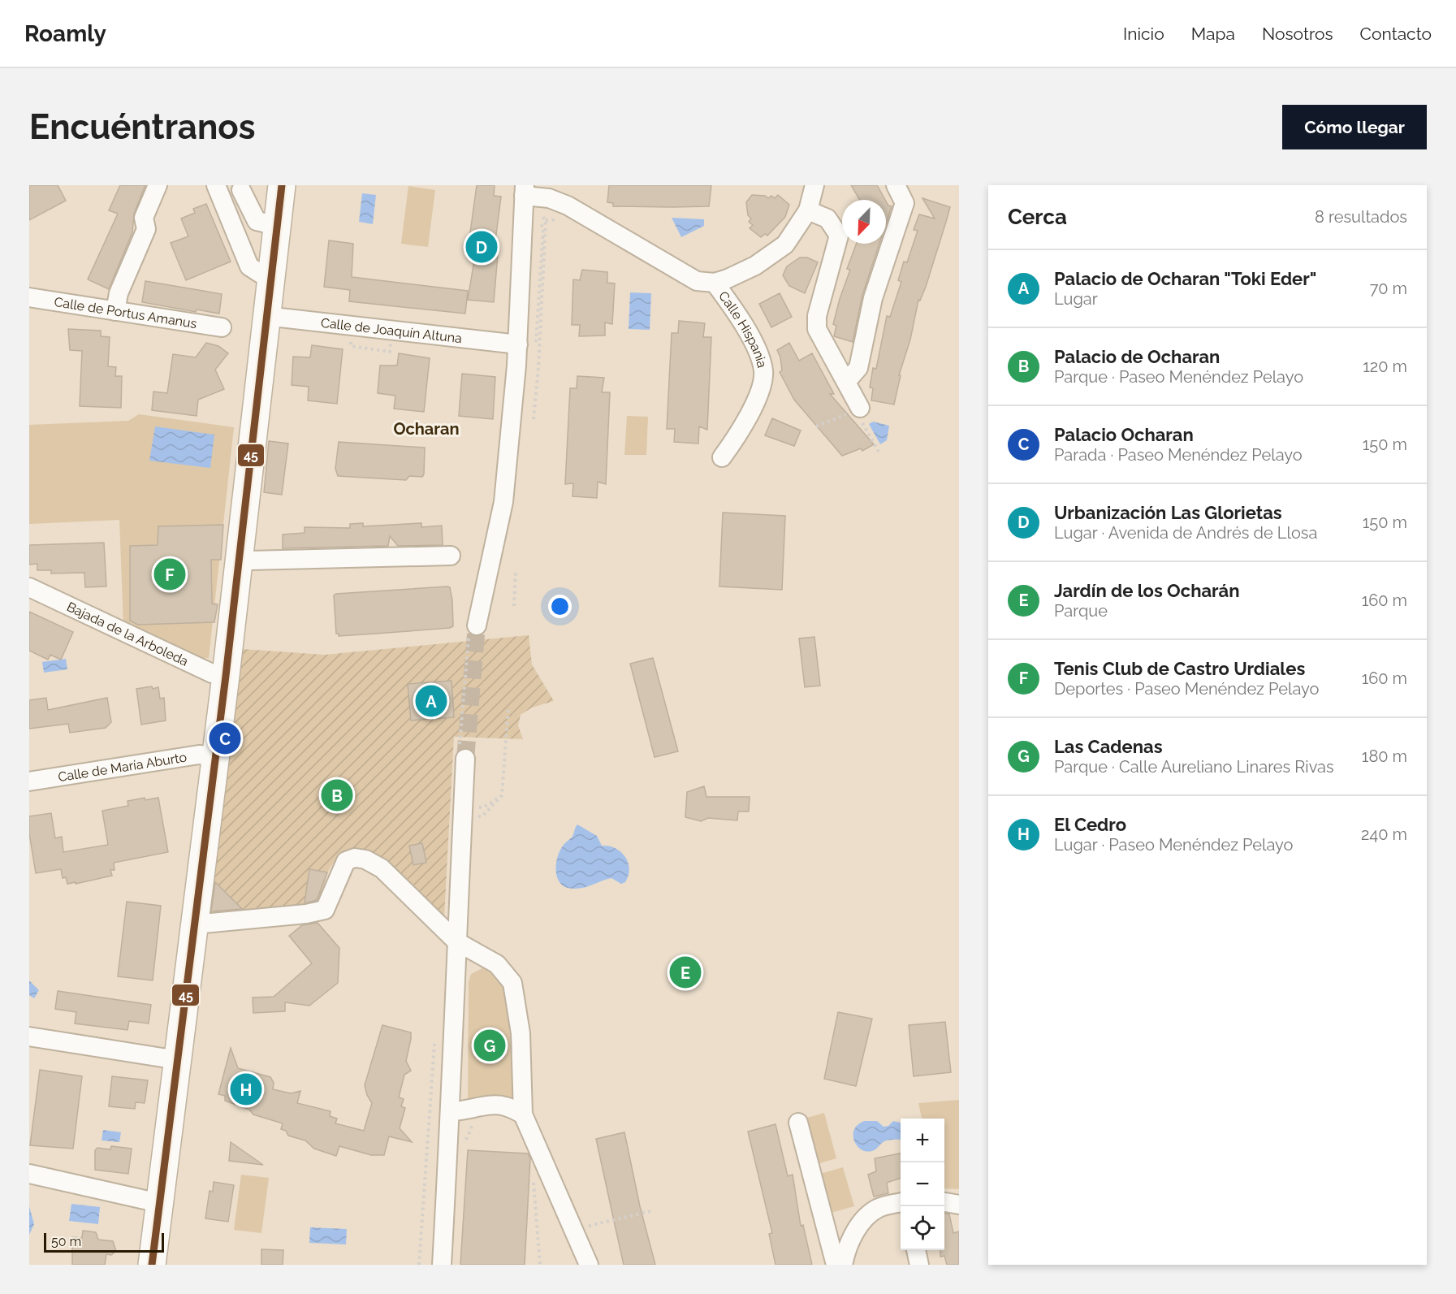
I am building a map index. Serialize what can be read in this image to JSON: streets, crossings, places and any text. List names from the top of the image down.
{
  "streets": {
    "street": [
      "Calle de Portus Amanus",
      "Calle de Joaquín Altuna",
      "Calle Hispania",
      "Bajada de la Arboleda",
      "Calle de María Aburto"
    ]
  },
  "districts": ["Ocharan"],
  "lines": ["transit line 45"],
  "scale_bar": "50 m",
  "north": "bottom left",
  "page": {
    "header": "Roamly",
    "nav": [
      "Inicio",
      "Mapa",
      "Nosotros",
      "Contacto"
    ],
    "buttons": "Cómo llegar",
    "title": "Encuéntranos",
    "heading": ["Cerca", "8 resultados"],
    "pins": [
      "D",
      "F",
      "A",
      "C",
      "B",
      "E",
      "G",
      "H"
    ],
    "list": [
      {
        "mark": "A",
        "name": "Palacio de Ocharan \"Toki Eder\"",
        "note": "Lugar",
        "value": "70 m"
      },
      {
        "mark": "B",
        "name": "Palacio de Ocharan",
        "note": "Parque · Paseo Menéndez Pelayo",
        "value": "120 m"
      },
      {
        "mark": "C",
        "name": "Palacio Ocharan",
        "note": "Parada · Paseo Menéndez Pelayo",
        "value": "150 m"
      },
      {
        "mark": "D",
        "name": "Urbanización Las Glorietas",
        "note": "Lugar · Avenida de Andrés de Llosa",
        "value": "150 m"
      },
      {
        "mark": "E",
        "name": "Jardín de los Ocharán",
        "note": "Parque",
        "value": "160 m"
      },
      {
        "mark": "F",
        "name": "Tenis Club de Castro Urdiales",
        "note": "Deportes · Paseo Menéndez Pelayo",
        "value": "160 m"
      },
      {
        "mark": "G",
        "name": "Las Cadenas",
        "note": "Parque · Calle Aureliano Linares Rivas",
        "value": "180 m"
      },
      {
        "mark": "H",
        "name": "El Cedro",
        "note": "Lugar · Paseo Menéndez Pelayo",
        "value": "240 m"
      }
    ],
    "map_buttons": ["+", "−"],
    "scale": "50 m"
  }
}
